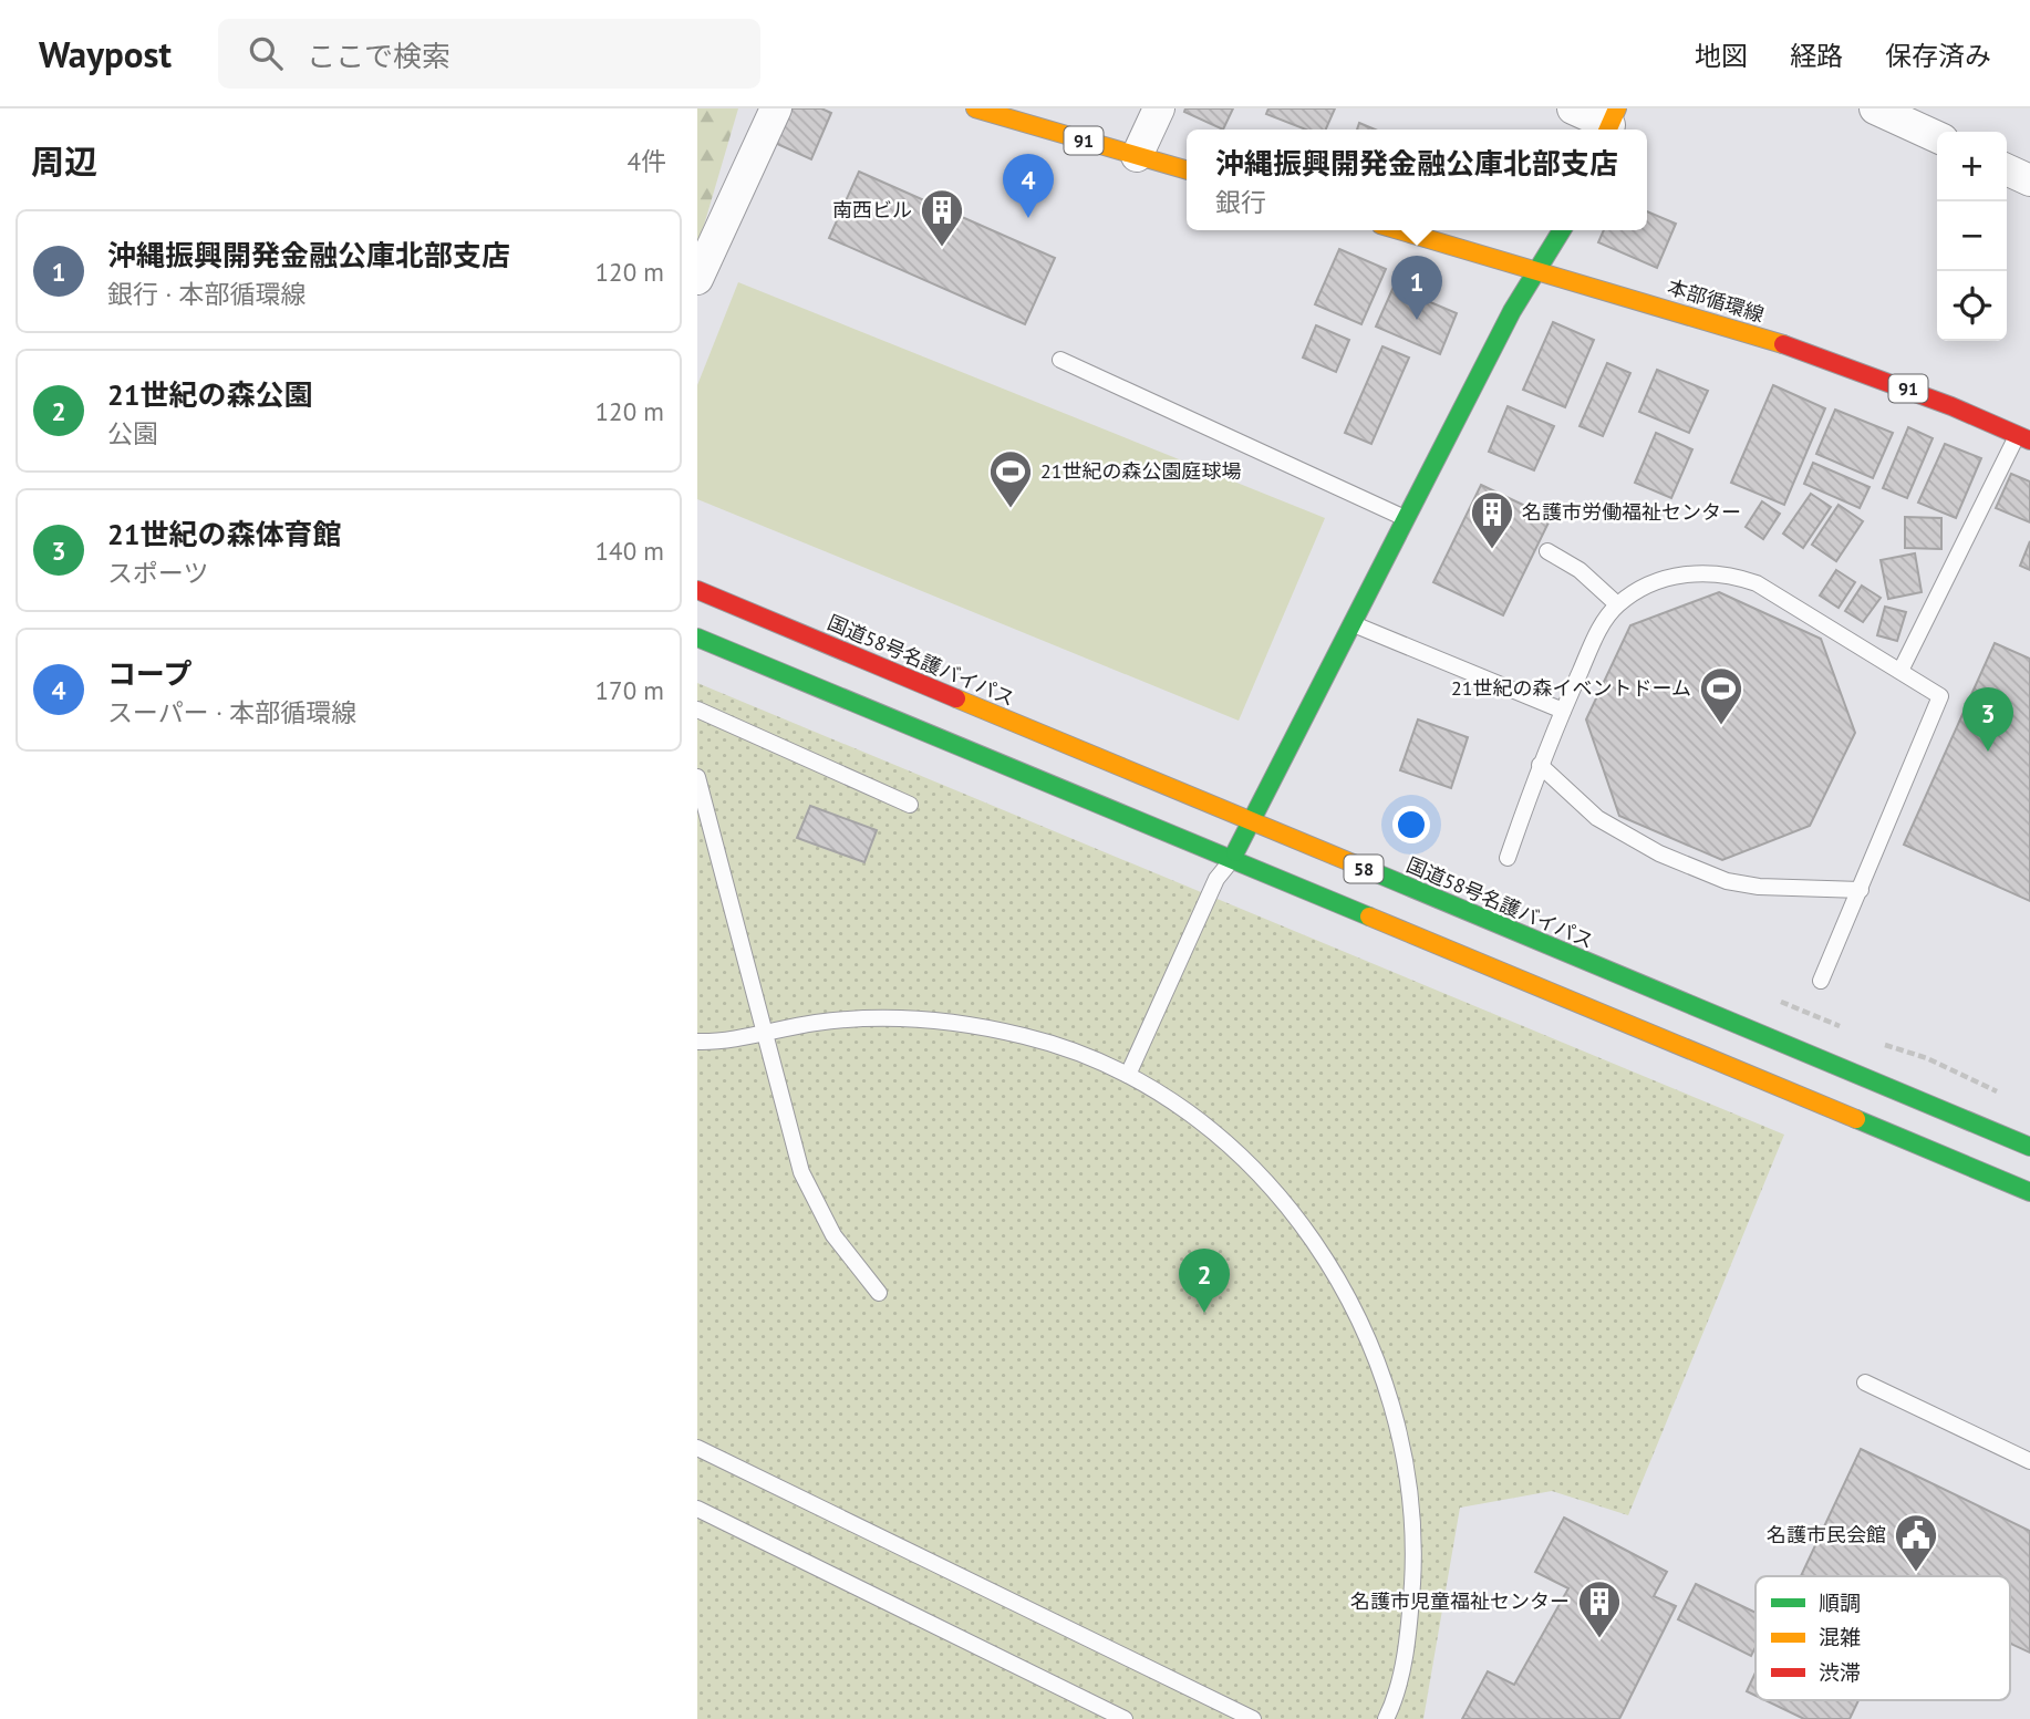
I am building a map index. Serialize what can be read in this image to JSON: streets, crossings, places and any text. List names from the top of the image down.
{
  "streets": {
    "main road": [
      "91",
      "本部循環線",
      "国道58号名護バイパス",
      "58"
    ]
  },
  "places": {
    "building": ["南西ビル", "名護市労働福祉センター", "名護市児童福祉センター"],
    "sports": ["21世紀の森公園庭球場", "21世紀の森イベントドーム"],
    "public building": ["名護市民会館"]
  },
  "legend": ["順調", "混雑", "渋滞"],
  "page": {
    "header": "Waypost",
    "search": "ここで検索",
    "nav": ["地図", "経路", "保存済み"],
    "heading": ["周辺", "4件"],
    "popup": ["沖縄振興開発金融公庫北部支店", "銀行"],
    "map_buttons": ["+", "−"],
    "pins": [
      "4",
      "1",
      "3",
      "2"
    ],
    "list": [
      {
        "mark": "1",
        "name": "沖縄振興開発金融公庫北部支店",
        "note": "銀行 · 本部循環線",
        "value": "120 m"
      },
      {
        "mark": "2",
        "name": "21世紀の森公園",
        "note": "公園",
        "value": "120 m"
      },
      {
        "mark": "3",
        "name": "21世紀の森体育館",
        "note": "スポーツ",
        "value": "140 m"
      },
      {
        "mark": "4",
        "name": "コープ",
        "note": "スーパー · 本部循環線",
        "value": "170 m"
      }
    ]
  }
}
